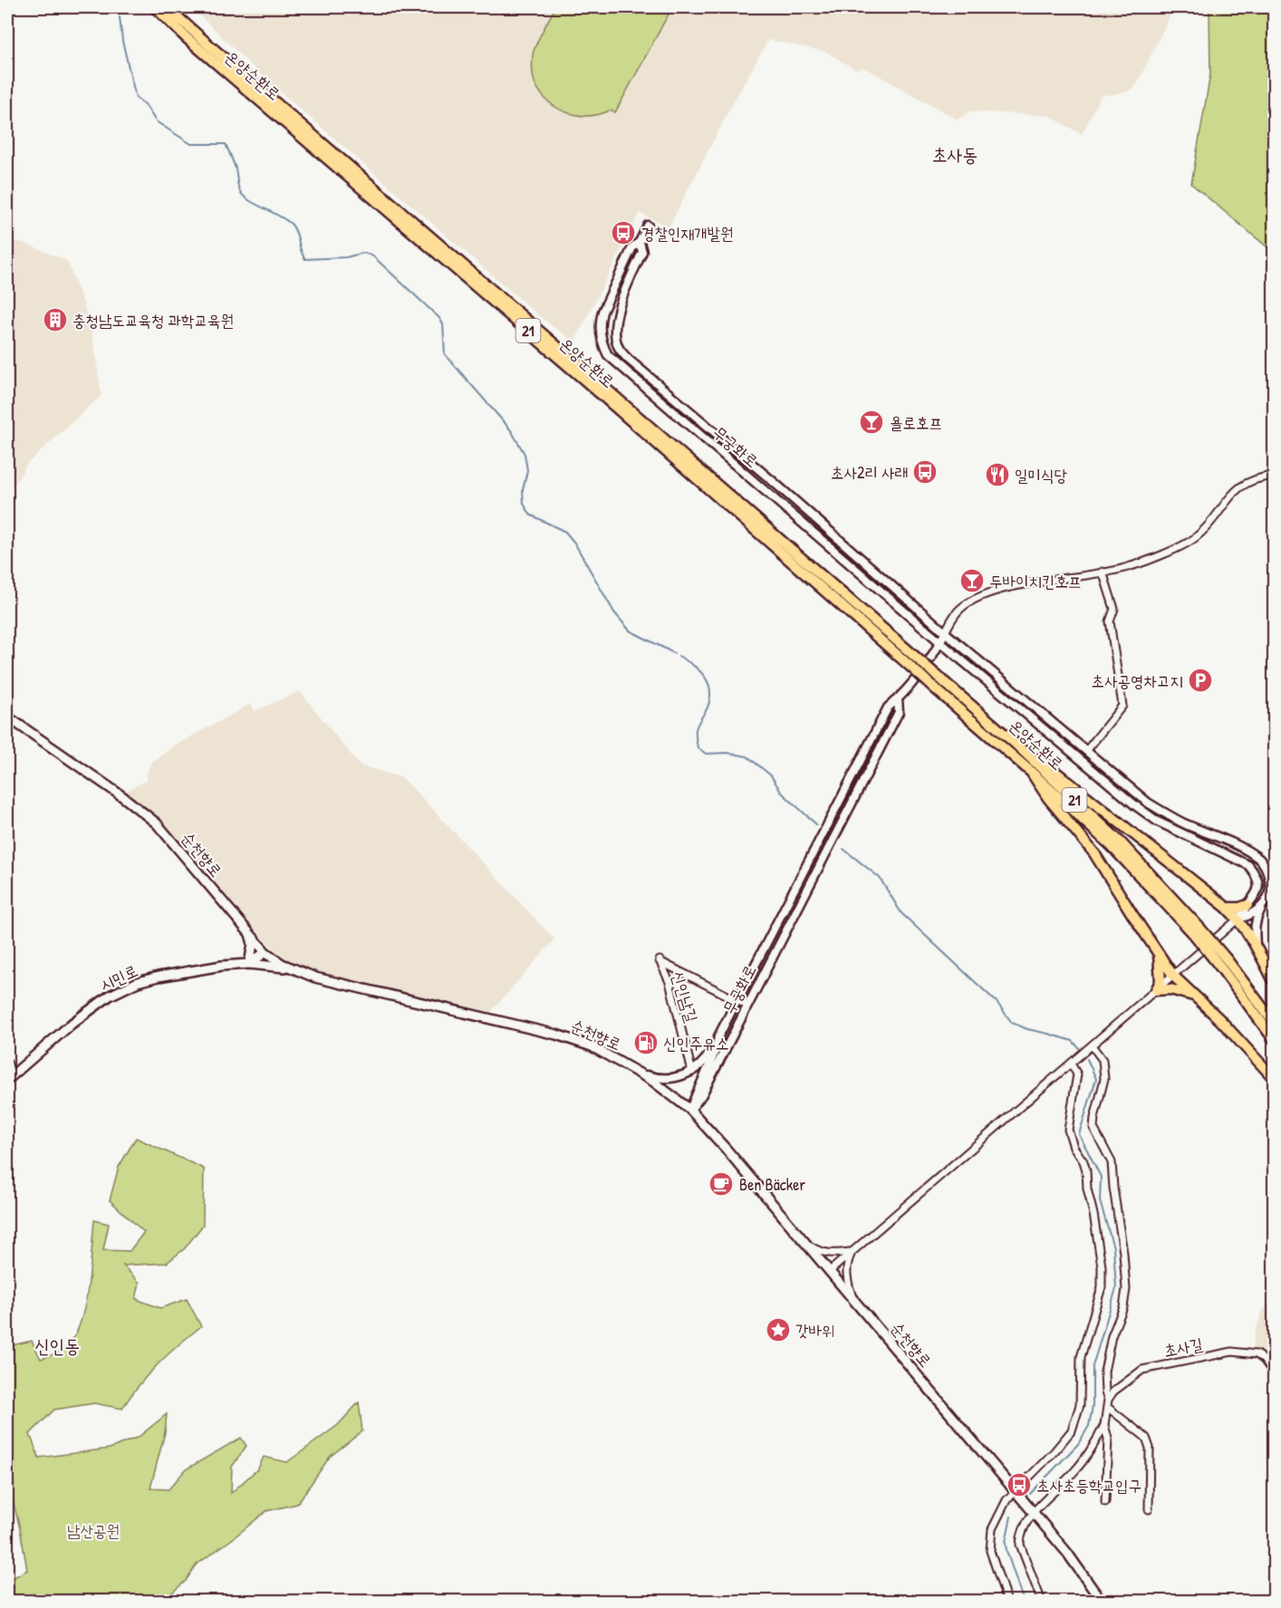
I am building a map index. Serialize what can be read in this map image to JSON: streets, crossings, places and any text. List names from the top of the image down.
{
  "streets": {
    "highway": ["온양순환로", "21"],
    "main road": ["순천향로", "시민로"],
    "street": ["무궁화로", "신인남길", "초사길"]
  },
  "crossings": [
    ["온양순환로", "21"],
    ["무궁화로", "순천향로"],
    ["무궁화로", "신인남길"],
    ["순천향로", "시민로"]
  ],
  "districts": ["초사동", "신인동"],
  "parks": ["남산공원"],
  "places": {
    "bus stop": ["경찰인재개발원", "초사2리 사래", "초사초등학교입구"],
    "building": ["충청남도교육청 과학교육원"],
    "bar": ["욜로호프", "두바이치킨호프"],
    "restaurant": ["일미식당"],
    "parking": ["초사공영차고지"],
    "fuel station": ["신인주유소"],
    "cafe": ["Ben Bäcker"],
    "place": ["갓바위"]
  }
}
